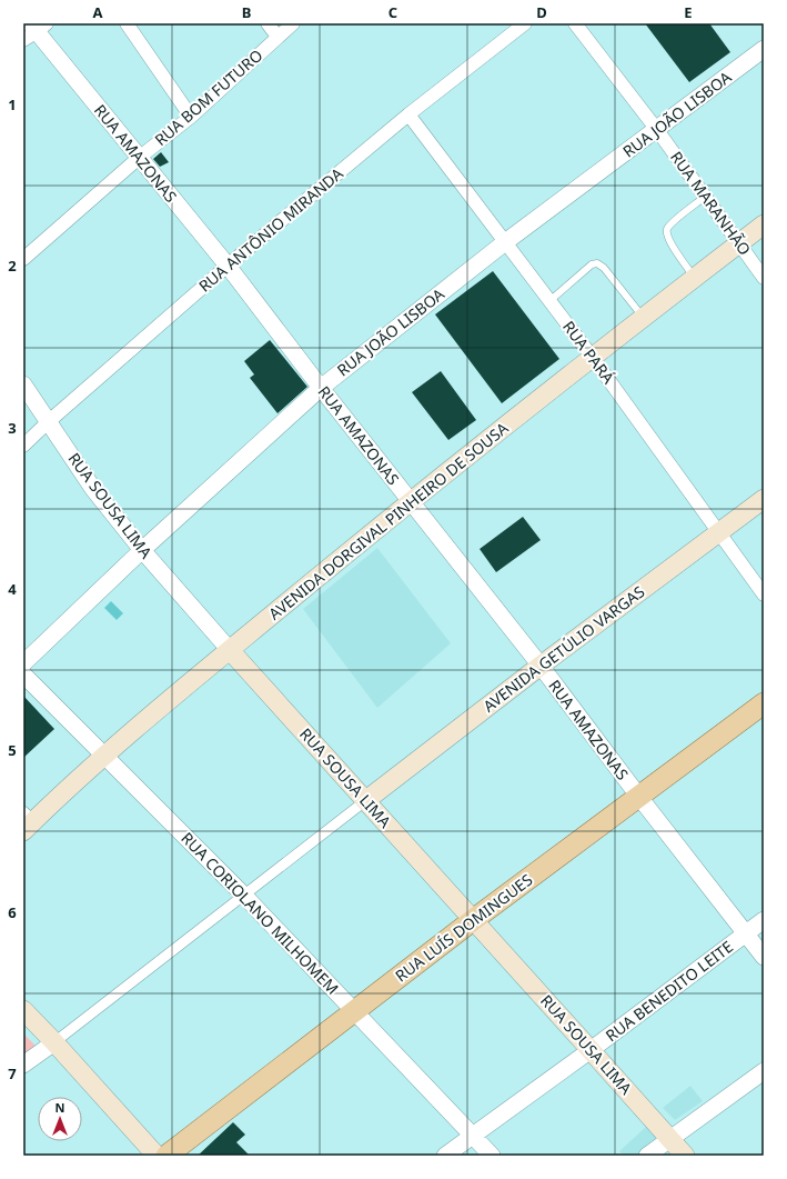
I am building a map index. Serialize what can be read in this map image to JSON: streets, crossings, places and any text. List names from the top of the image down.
{
  "streets": {
    "main road": [
      "RUA SOUSA LIMA",
      "AVENIDA DORGIVAL PINHEIRO DE SOUSA",
      "AVENIDA GETÚLIO VARGAS",
      "RUA LUÍS DOMINGUES"
    ],
    "street": [
      "RUA BOM FUTURO",
      "RUA JOÃO LISBOA",
      "RUA AMAZONAS",
      "RUA MARANHÃO",
      "RUA ANTÔNIO MIRANDA",
      "RUA PARÁ",
      "RUA CORIOLANO MILHOMEM",
      "RUA BENEDITO LEITE"
    ]
  },
  "crossings": [
    ["RUA BOM FUTURO", "RUA AMAZONAS"],
    ["RUA JOÃO LISBOA", "RUA AMAZONAS"],
    ["RUA JOÃO LISBOA", "RUA MARANHÃO"],
    ["RUA JOÃO LISBOA", "RUA PARÁ"],
    ["RUA JOÃO LISBOA", "RUA SOUSA LIMA"],
    ["RUA AMAZONAS", "RUA ANTÔNIO MIRANDA"],
    ["RUA AMAZONAS", "AVENIDA DORGIVAL PINHEIRO DE SOUSA"],
    ["RUA AMAZONAS", "AVENIDA GETÚLIO VARGAS"],
    ["RUA AMAZONAS", "RUA LUÍS DOMINGUES"],
    ["RUA AMAZONAS", "RUA BENEDITO LEITE"],
    ["RUA MARANHÃO", "AVENIDA DORGIVAL PINHEIRO DE SOUSA"],
    ["RUA ANTÔNIO MIRANDA", "RUA PARÁ"],
    ["RUA ANTÔNIO MIRANDA", "RUA SOUSA LIMA"],
    ["RUA PARÁ", "AVENIDA DORGIVAL PINHEIRO DE SOUSA"],
    ["RUA PARÁ", "AVENIDA GETÚLIO VARGAS"],
    ["RUA SOUSA LIMA", "AVENIDA DORGIVAL PINHEIRO DE SOUSA"],
    ["RUA SOUSA LIMA", "AVENIDA GETÚLIO VARGAS"],
    ["RUA SOUSA LIMA", "RUA LUÍS DOMINGUES"],
    ["RUA SOUSA LIMA", "RUA BENEDITO LEITE"],
    ["AVENIDA DORGIVAL PINHEIRO DE SOUSA", "RUA CORIOLANO MILHOMEM"],
    ["RUA CORIOLANO MILHOMEM", "RUA LUÍS DOMINGUES"],
    ["RUA CORIOLANO MILHOMEM", "RUA BENEDITO LEITE"]
  ],
  "north": "top",
  "grid": {
    "columns": [
      "A",
      "B",
      "C",
      "D",
      "E"
    ],
    "rows": [
      "1",
      "2",
      "3",
      "4",
      "5",
      "6",
      "7"
    ]
  }
}
